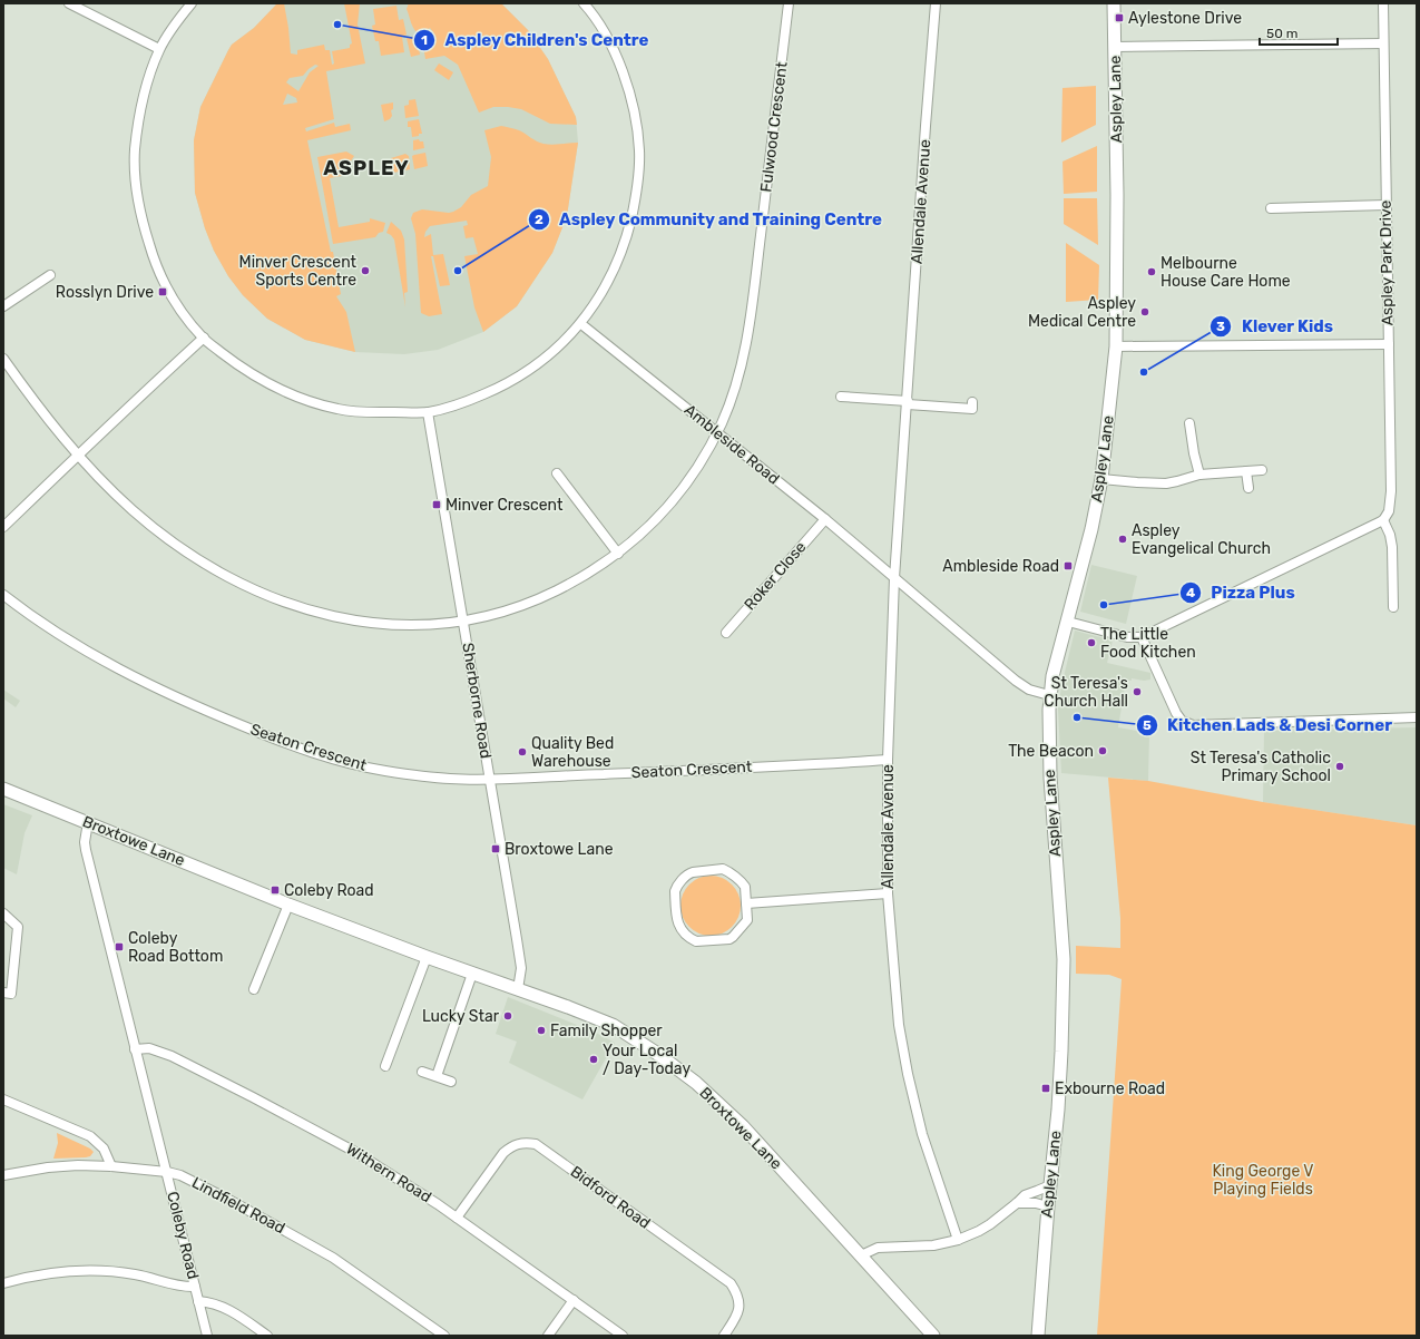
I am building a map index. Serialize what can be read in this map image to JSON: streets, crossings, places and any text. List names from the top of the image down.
{
  "streets": {
    "main road": ["Aspley Lane", "Broxtowe Lane"],
    "street": [
      "Fulwood Crescent",
      "Allendale Avenue",
      "Aspley Park Drive",
      "Ambleside Road",
      "Roker Close",
      "Sherborne Road",
      "Seaton Crescent",
      "Withern Road",
      "Bidford Road",
      "Lindfield Road",
      "Coleby Road"
    ]
  },
  "crossings": [
    ["Aspley Lane", "Ambleside Road"],
    ["Fulwood Crescent", "Ambleside Road"],
    ["Fulwood Crescent", "Sherborne Road"],
    ["Allendale Avenue", "Ambleside Road"],
    ["Allendale Avenue", "Seaton Crescent"],
    ["Ambleside Road", "Roker Close"],
    ["Sherborne Road", "Seaton Crescent"],
    ["Sherborne Road", "Broxtowe Lane"],
    ["Broxtowe Lane", "Coleby Road"],
    ["Withern Road", "Bidford Road"],
    ["Withern Road", "Coleby Road"],
    ["Lindfield Road", "Coleby Road"]
  ],
  "districts": ["ASPLEY"],
  "parks": ["King George V Playing Fields"],
  "places": {
    "transit": [
      "Aylestone Drive",
      "Rosslyn Drive",
      "Minver Crescent",
      "Ambleside Road",
      "Broxtowe Lane",
      "Coleby Road",
      "Coleby Road Bottom",
      "Exbourne Road"
    ],
    "other": [
      "Aspley Children's Centre",
      "Minver Crescent Sports Centre",
      "Aspley Community and Training Centre",
      "Melbourne House Care Home",
      "Aspley Medical Centre",
      "Klever Kids",
      "Aspley Evangelical Church",
      "Pizza Plus",
      "The Little Food Kitchen",
      "St Teresa's Church Hall",
      "Kitchen Lads & Desi Corner",
      "The Beacon",
      "Quality Bed Warehouse",
      "St Teresa's Catholic Primary School",
      "Lucky Star",
      "Family Shopper",
      "Your Local / Day-Today"
    ]
  },
  "scale_bar": "50 m"
}
